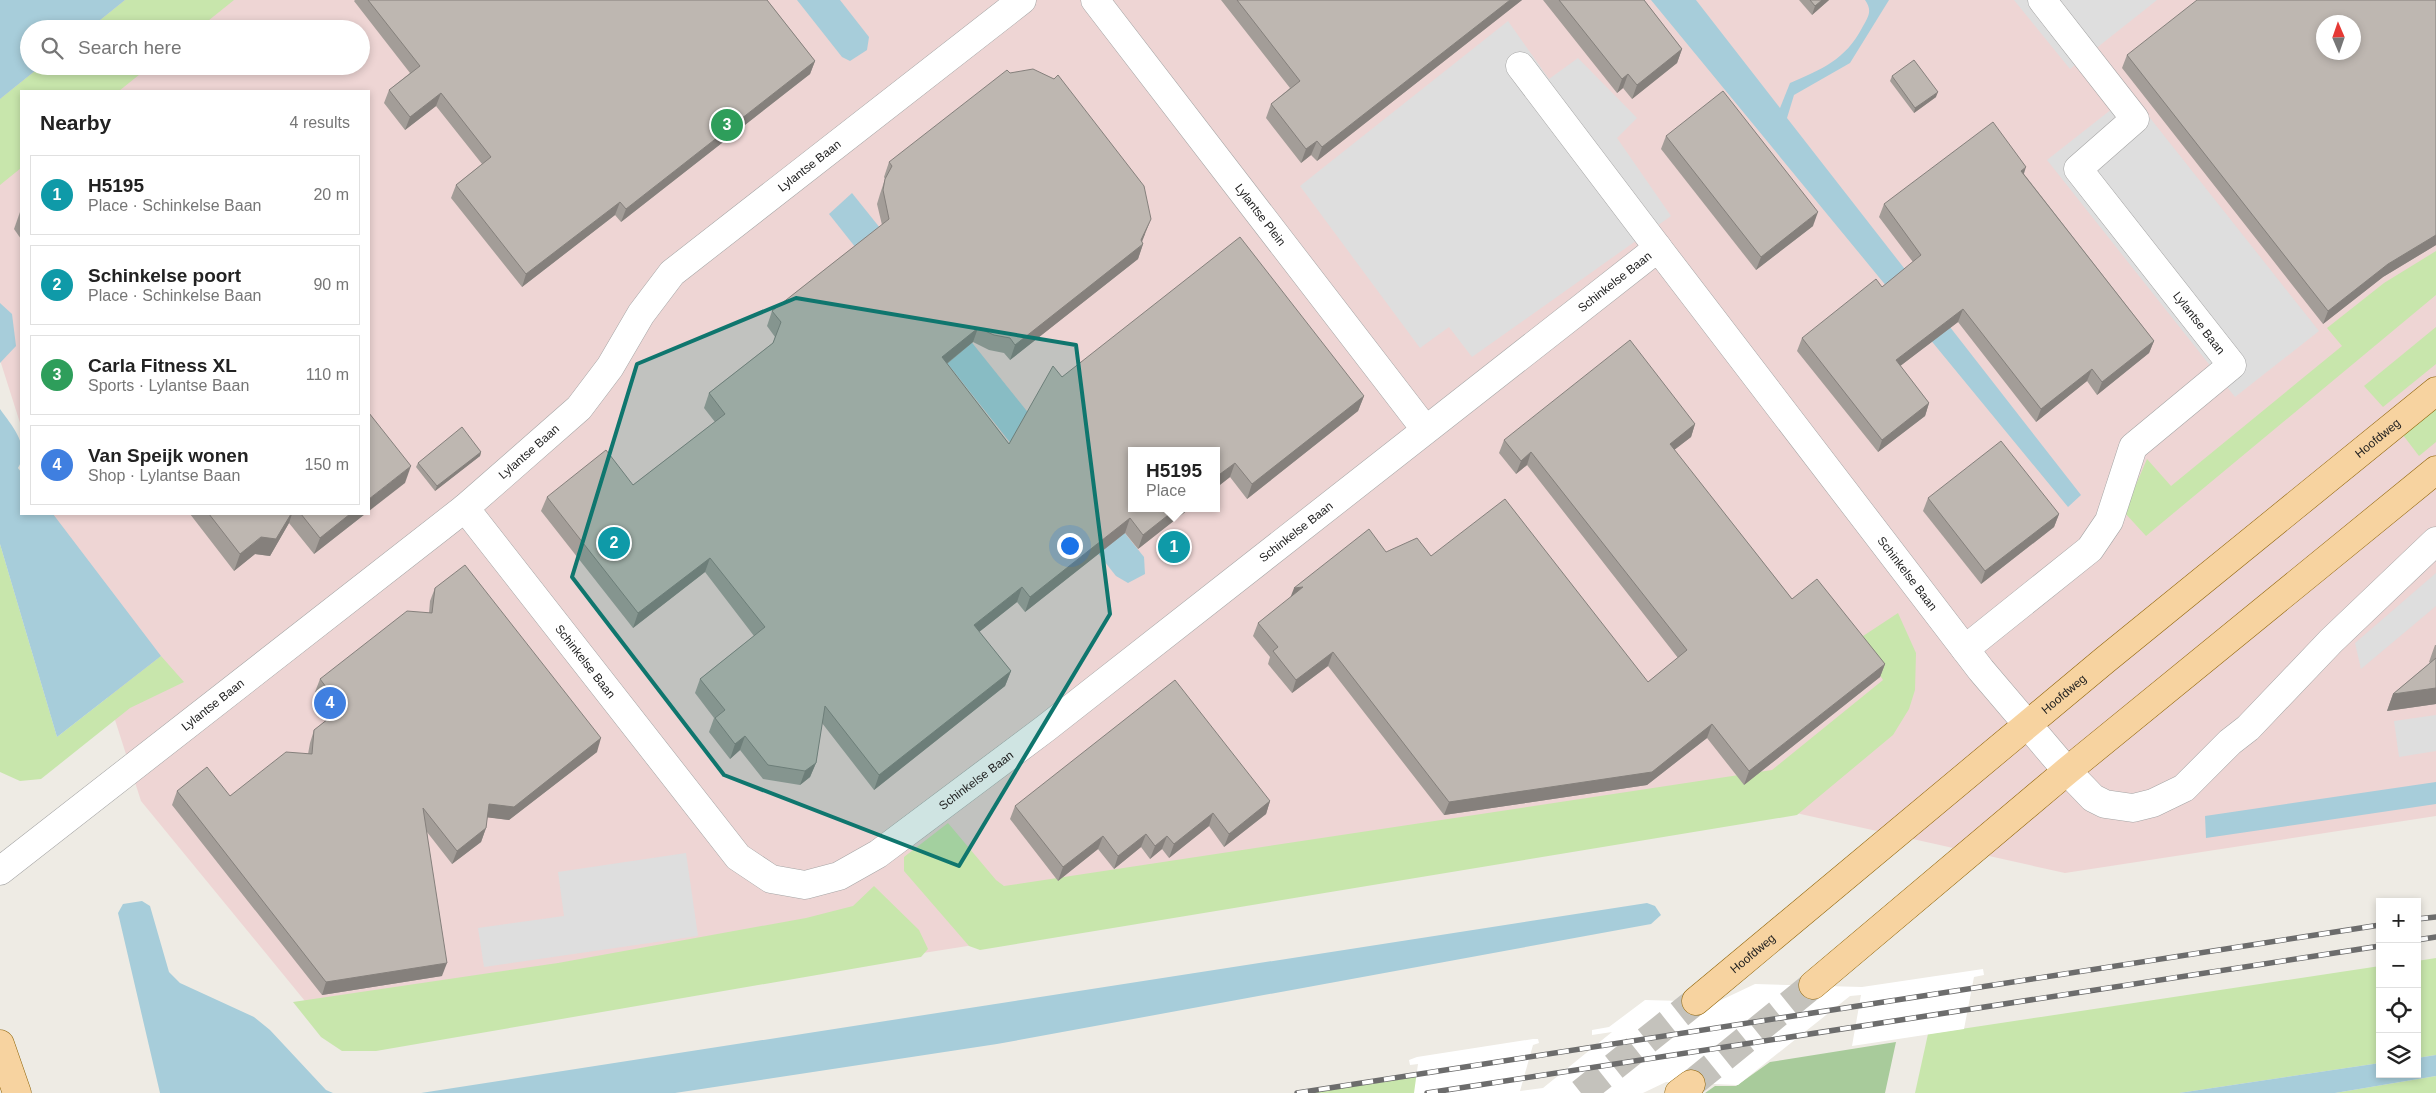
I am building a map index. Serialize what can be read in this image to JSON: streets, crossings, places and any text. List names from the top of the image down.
{
  "streets": {
    "main road": ["Hoofdweg"],
    "street": ["Lylantse Baan", "Lylantse Plein", "Schinkelse Baan"]
  },
  "crossings": [
    ["Lylantse Baan", "Schinkelse Baan"],
    ["Lylantse Plein", "Schinkelse Baan"],
    ["Schinkelse Baan", "Hoofdweg"]
  ],
  "north": "top",
  "page": {
    "search": "Search here",
    "heading": ["Nearby", "4 results"],
    "pins": [
      "3",
      "2",
      "1",
      "4"
    ],
    "list": [
      {
        "mark": "1",
        "name": "H5195",
        "note": "Place · Schinkelse Baan",
        "value": "20 m"
      },
      {
        "mark": "2",
        "name": "Schinkelse poort",
        "note": "Place · Schinkelse Baan",
        "value": "90 m"
      },
      {
        "mark": "3",
        "name": "Carla Fitness XL",
        "note": "Sports · Lylantse Baan",
        "value": "110 m"
      },
      {
        "mark": "4",
        "name": "Van Speijk wonen",
        "note": "Shop · Lylantse Baan",
        "value": "150 m"
      }
    ],
    "popup": ["H5195", "Place"],
    "map_buttons": ["+", "−"]
  }
}
